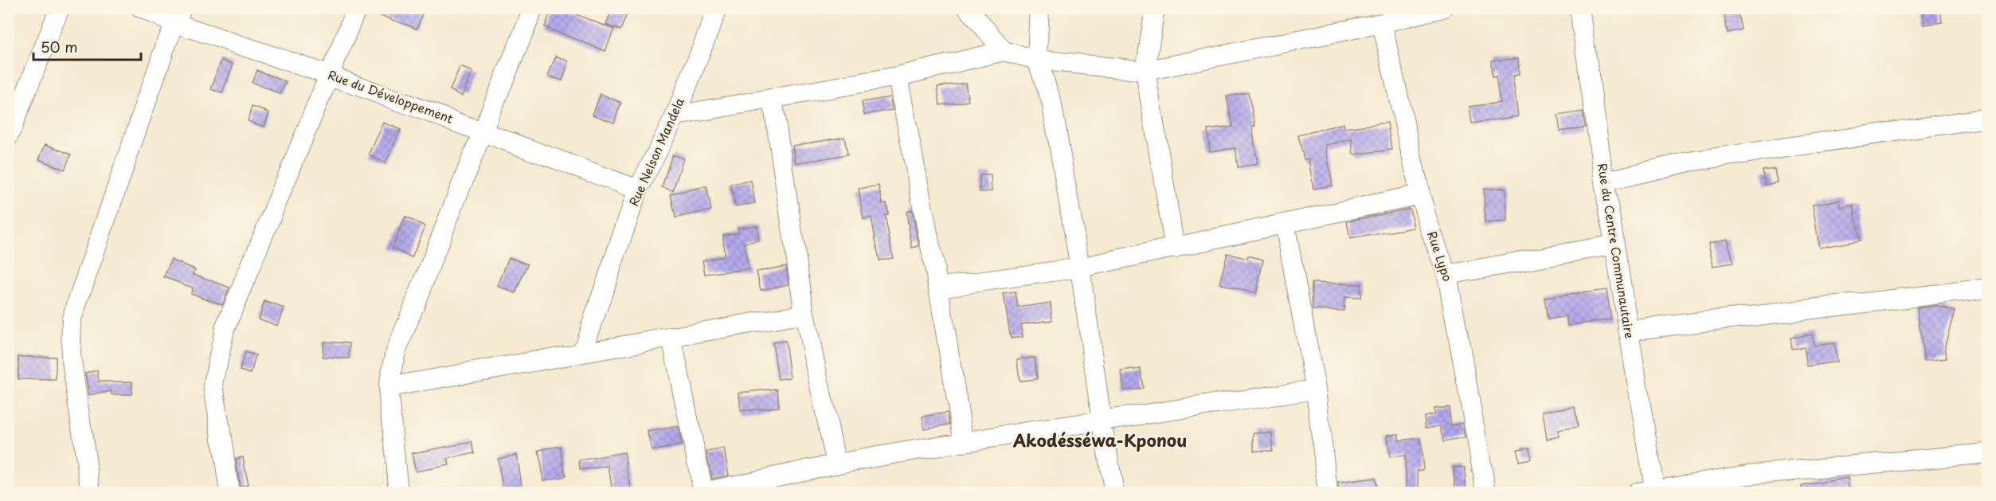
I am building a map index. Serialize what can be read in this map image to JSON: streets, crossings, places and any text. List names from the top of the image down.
{
  "streets": {
    "street": [
      "Rue du Développement",
      "Rue Nelson Mandela",
      "Rue du Centre Communautaire",
      "Rue Lypo"
    ]
  },
  "crossings": [
    ["Rue du Développement", "Rue Nelson Mandela"]
  ],
  "districts": ["Akodésséwa-Kponou"],
  "scale_bar": "50 m"
}
